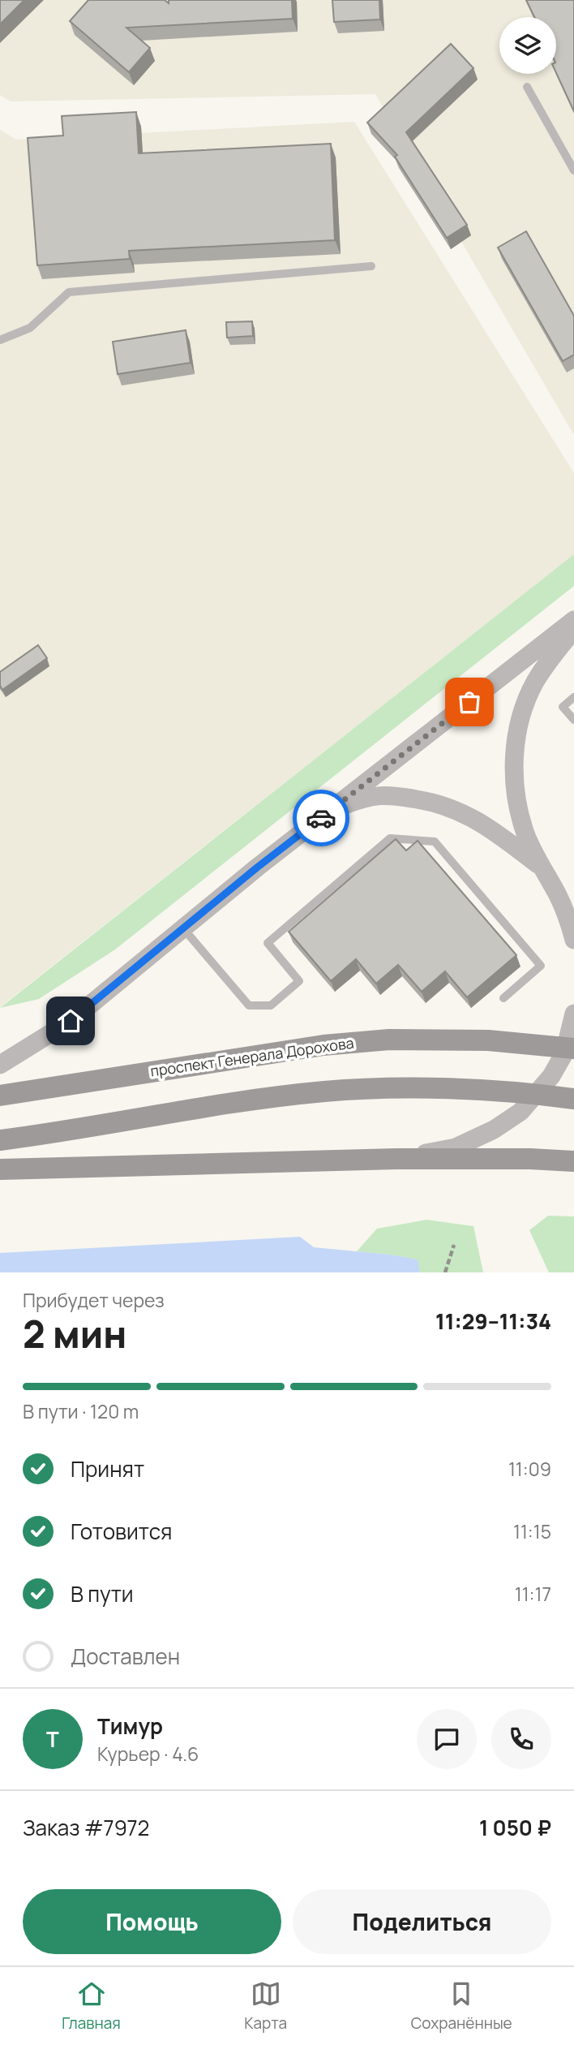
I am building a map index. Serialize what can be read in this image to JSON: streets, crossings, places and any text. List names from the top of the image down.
{
  "streets": {
    "main road": ["проспект Генерала Дорохова"]
  },
  "page": {
    "heading": ["2 мин", "Прибудет через", "11:29–11:34"],
    "panel": [
      "Тимур",
      "Курьер · 4.6",
      "Заказ #7972",
      "1 050 ₽"
    ],
    "bar": "В пути · 120 m",
    "list": [
      ["Принят", "11:09"],
      ["Готовится", "11:15"],
      ["В пути", "11:17"],
      "Доставлен"
    ],
    "round": "Т",
    "buttons": ["Помощь", "Поделиться"],
    "tabs": ["Главная", "Карта", "Сохранённые"]
  }
}
